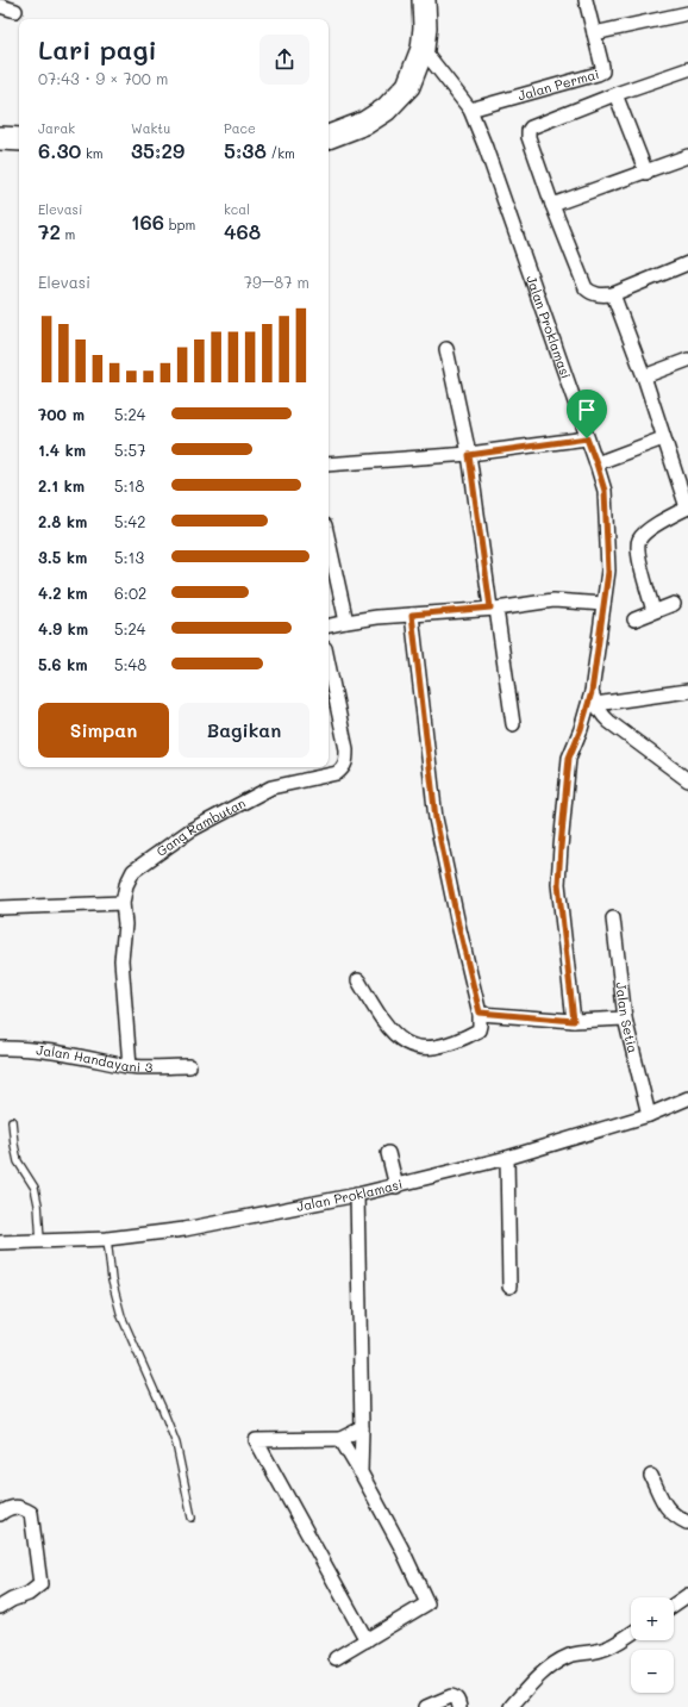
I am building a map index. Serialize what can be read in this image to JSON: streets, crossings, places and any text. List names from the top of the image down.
{
  "streets": {
    "street": [
      "Jalan Permai",
      "Jalan Proklamasi",
      "Gang Rambutan",
      "Jalan Setia",
      "Jalan Handayani 3"
    ]
  },
  "crossings": [
    ["Jalan Permai", "Jalan Proklamasi"],
    ["Jalan Proklamasi", "Jalan Setia"],
    ["Gang Rambutan", "Jalan Handayani 3"]
  ],
  "page": {
    "heading": ["Lari pagi", "07:43 · 9 × 700 m"],
    "stats": [
      ["Jarak", "6.30 km"],
      ["Waktu", "35:29"],
      ["Pace", "5:38 /km"],
      ["Elevasi", "72 m"],
      ["166 bpm"],
      ["kcal", "468"]
    ],
    "chart": ["Elevasi", "79–87 m"],
    "list": [
      {
        "name": "700 m",
        "note": "5:24"
      },
      {
        "name": "1.4 km",
        "note": "5:57"
      },
      {
        "name": "2.1 km",
        "note": "5:18"
      },
      {
        "name": "2.8 km",
        "note": "5:42"
      },
      {
        "name": "3.5 km",
        "note": "5:13"
      },
      {
        "name": "4.2 km",
        "note": "6:02"
      },
      {
        "name": "4.9 km",
        "note": "5:24"
      },
      {
        "name": "5.6 km",
        "note": "5:48"
      }
    ],
    "buttons": ["Simpan", "Bagikan"],
    "map_buttons": ["+", "−"]
  }
}
